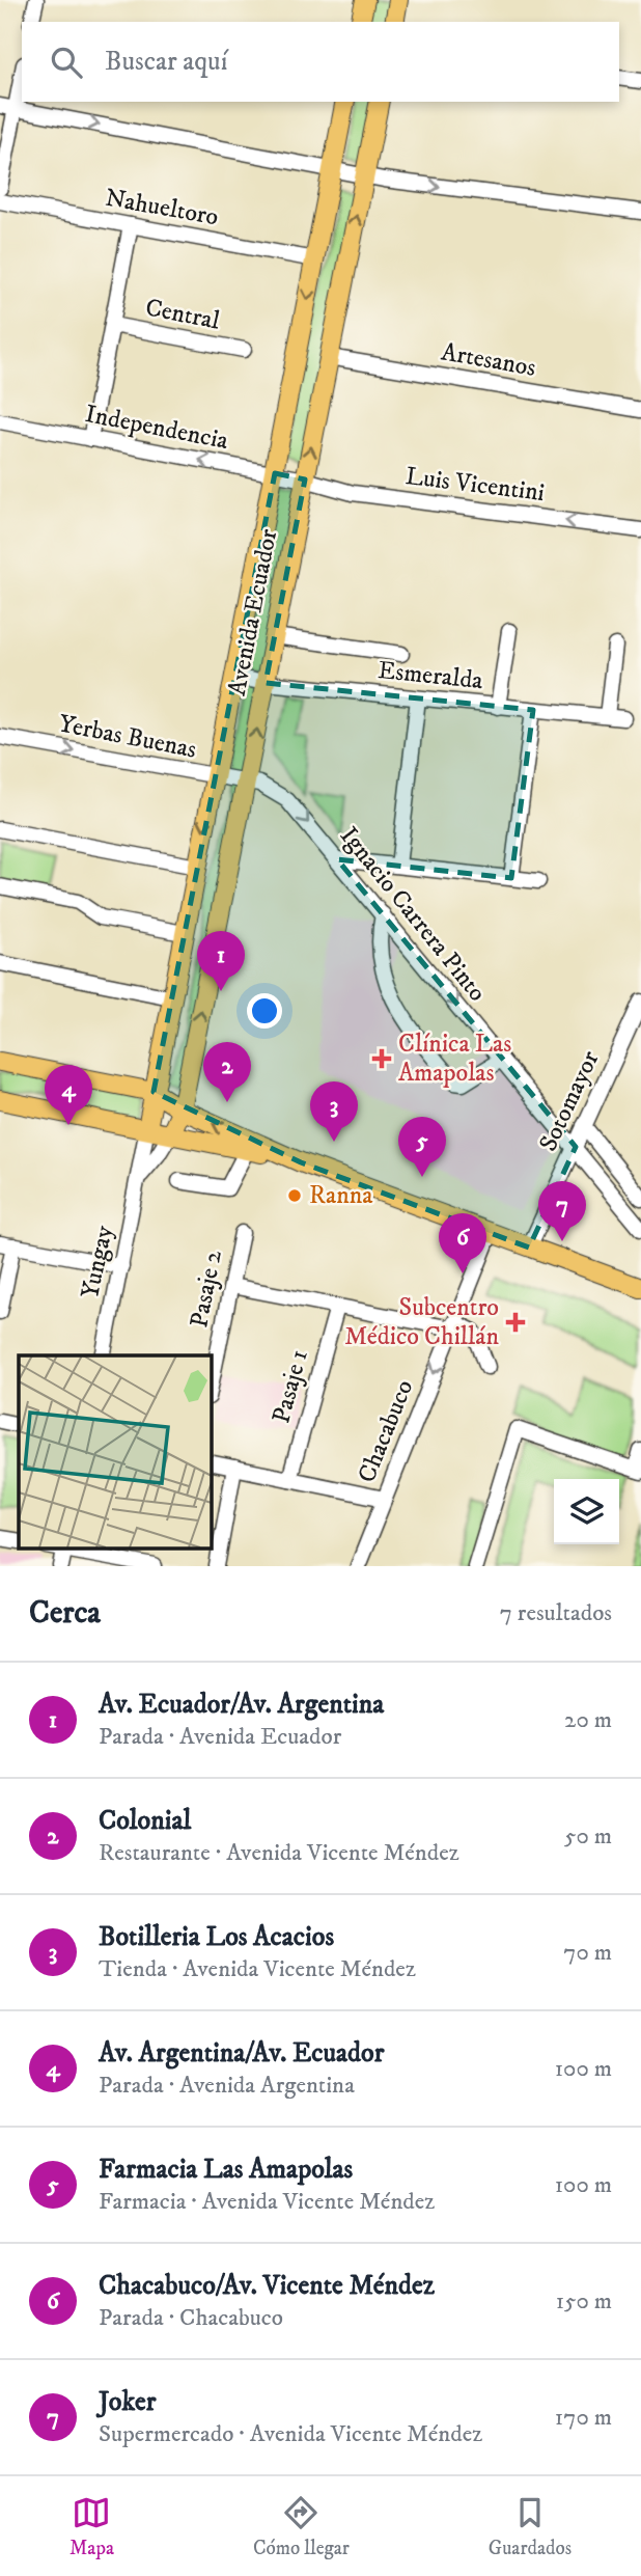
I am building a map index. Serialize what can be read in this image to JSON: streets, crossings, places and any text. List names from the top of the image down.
{
  "streets": {
    "main road": ["Avenida Ecuador"],
    "street": [
      "Nahueltoro",
      "Central",
      "Artesanos",
      "Independencia",
      "Luis Vicentini",
      "Esmeralda",
      "Yerbas Buenas",
      "Ignacio Carrera Pinto",
      "Sotomayor",
      "Yungay",
      "Pasaje 2",
      "Pasaje 1",
      "Chacabuco"
    ]
  },
  "crossings": [
    ["Nahueltoro", "Avenida Ecuador"],
    ["Artesanos", "Avenida Ecuador"],
    ["Independencia", "Luis Vicentini"],
    ["Independencia", "Avenida Ecuador"],
    ["Luis Vicentini", "Avenida Ecuador"],
    ["Avenida Ecuador", "Esmeralda"],
    ["Avenida Ecuador", "Yerbas Buenas"],
    ["Avenida Ecuador", "Ignacio Carrera Pinto"],
    ["Avenida Ecuador", "Yungay"],
    ["Yerbas Buenas", "Ignacio Carrera Pinto"],
    ["Ignacio Carrera Pinto", "Sotomayor"]
  ],
  "one_way": [
    "Independencia",
    "Luis Vicentini",
    "Ignacio Carrera Pinto",
    "Chacabuco"
  ],
  "places": {
    "health": ["Clínica Las Amapolas", "Subcentro Médico Chillán"],
    "other": ["Ranna"]
  },
  "page": {
    "search": "Buscar aquí",
    "pins": [
      "1",
      "2",
      "4",
      "3",
      "5",
      "7",
      "6"
    ],
    "heading": ["Cerca", "7 resultados"],
    "list": [
      {
        "mark": "1",
        "name": "Av. Ecuador/Av. Argentina",
        "note": "Parada · Avenida Ecuador",
        "value": "20 m"
      },
      {
        "mark": "2",
        "name": "Colonial",
        "note": "Restaurante · Avenida Vicente Méndez",
        "value": "50 m"
      },
      {
        "mark": "3",
        "name": "Botilleria Los Acacios",
        "note": "Tienda · Avenida Vicente Méndez",
        "value": "70 m"
      },
      {
        "mark": "4",
        "name": "Av. Argentina/Av. Ecuador",
        "note": "Parada · Avenida Argentina",
        "value": "100 m"
      },
      {
        "mark": "5",
        "name": "Farmacia Las Amapolas",
        "note": "Farmacia · Avenida Vicente Méndez",
        "value": "100 m"
      },
      {
        "mark": "6",
        "name": "Chacabuco/Av. Vicente Méndez",
        "note": "Parada · Chacabuco",
        "value": "150 m"
      },
      {
        "mark": "7",
        "name": "Joker",
        "note": "Supermercado · Avenida Vicente Méndez",
        "value": "170 m"
      }
    ],
    "nav": ["Mapa", "Cómo llegar", "Guardados"]
  }
}
